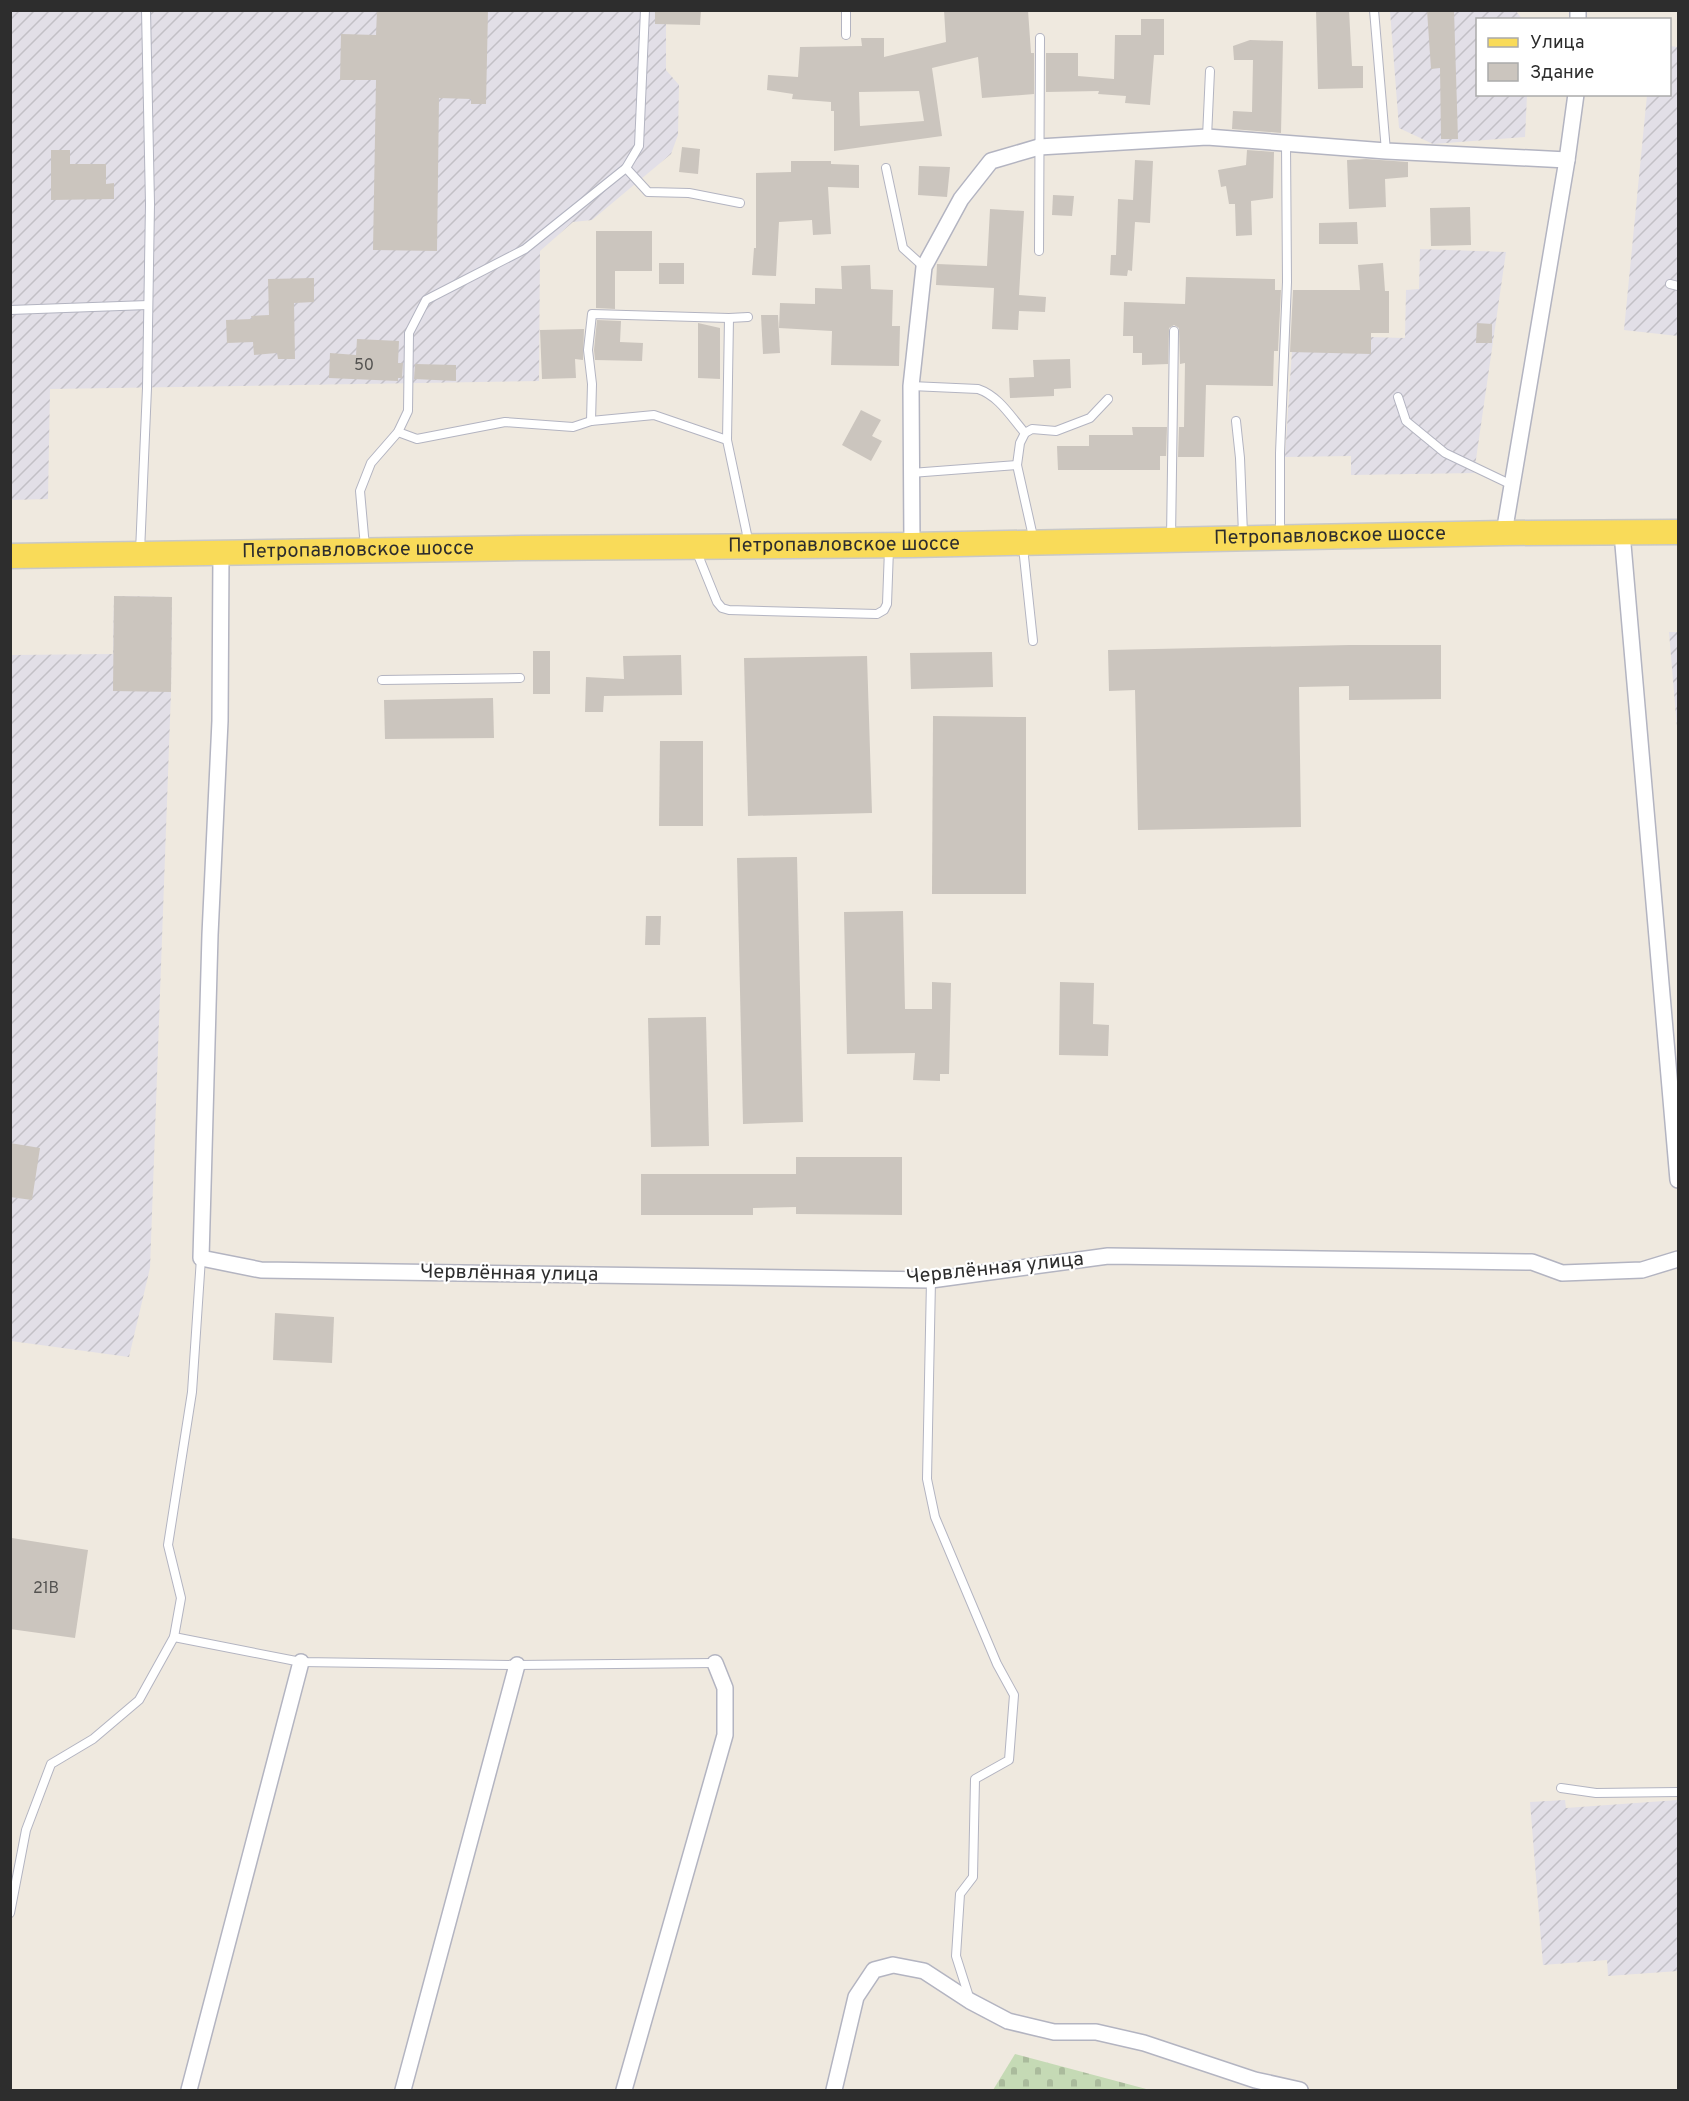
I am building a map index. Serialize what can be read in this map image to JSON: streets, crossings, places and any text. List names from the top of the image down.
{
  "streets": {
    "main road": ["Петропавловское шоссе"],
    "street": ["Червлённая улица"]
  },
  "house_numbers": ["50", "21В"],
  "legend": ["Улица", "Здание"]
}
